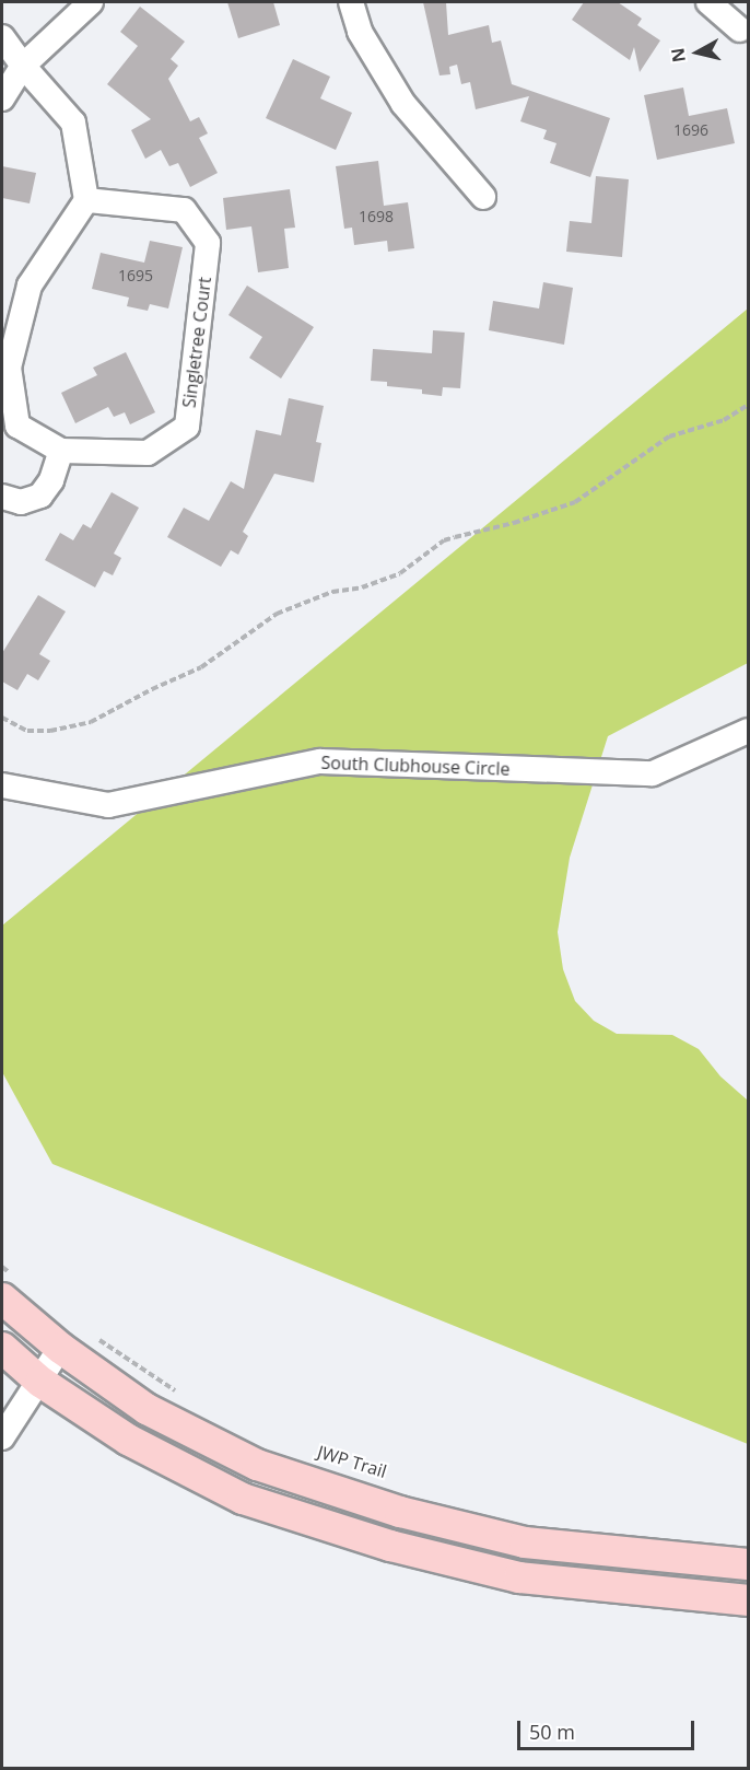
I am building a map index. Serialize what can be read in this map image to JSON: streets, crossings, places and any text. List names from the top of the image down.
{
  "streets": {
    "street": ["Singletree Court", "South Clubhouse Circle"]
  },
  "house_numbers": ["1696", "1698", "1695"],
  "scale_bar": "50 m",
  "north": "left"
}
